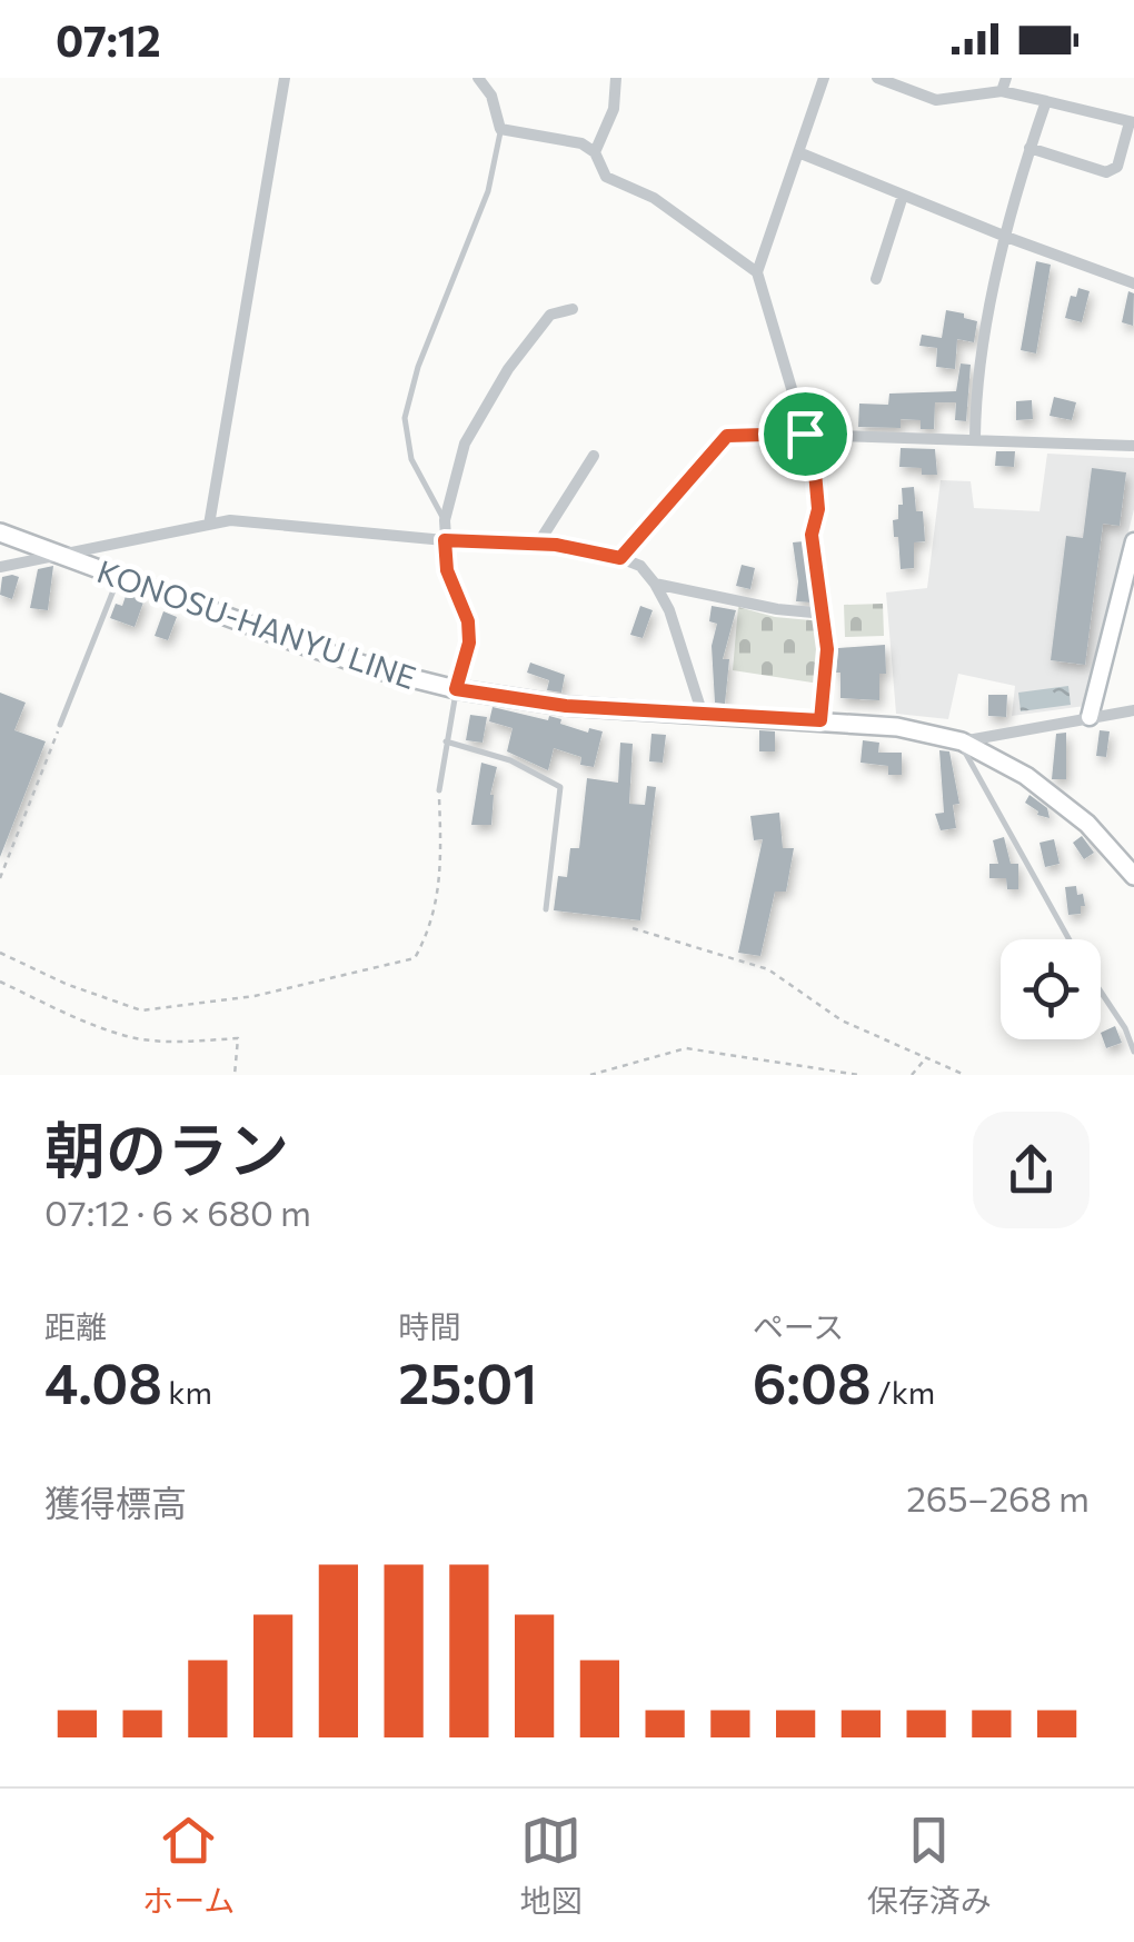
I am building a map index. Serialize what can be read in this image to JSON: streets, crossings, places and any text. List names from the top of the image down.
{
  "streets": {
    "main road": ["KONOSU-HANYU LINE"]
  },
  "page": {
    "status": "07:12",
    "heading": ["朝のラン", "07:12 · 6 × 680 m"],
    "stats": [
      ["距離", "4.08 km"],
      ["時間", "25:01"],
      ["ペース", "6:08 /km"]
    ],
    "chart": ["獲得標高", "265–268 m"],
    "tabs": ["ホーム", "地図", "保存済み"]
  }
}
